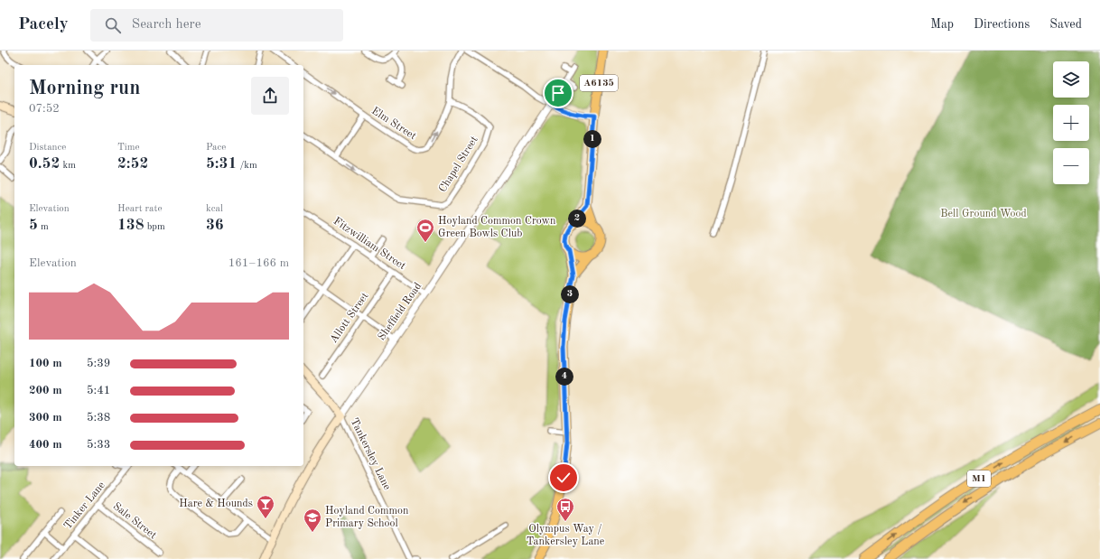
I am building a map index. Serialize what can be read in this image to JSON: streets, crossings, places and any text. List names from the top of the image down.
{
  "streets": {
    "highway": ["M1"],
    "main road": ["A6135", "Sheffield Road"],
    "street": [
      "Elm Street",
      "Chapel Street",
      "Fitzwilliam Street",
      "Allott Street",
      "Tankersley Lane",
      "Tinker Lane",
      "Sale Street"
    ]
  },
  "crossings": [
    ["Elm Street", "Chapel Street"],
    ["Fitzwilliam Street", "Sheffield Road"],
    ["Fitzwilliam Street", "Allott Street"],
    ["Sheffield Road", "Tankersley Lane"],
    ["Tinker Lane", "Sale Street"]
  ],
  "parks": ["Bell Ground Wood"],
  "places": {
    "sports": ["Hoyland Common Crown Green Bowls Club"],
    "bar": ["Hare & Hounds"],
    "bus stop": ["Olympus Way / Tankersley Lane"],
    "school or university": ["Hoyland Common Primary School"]
  },
  "page": {
    "header": "Pacely",
    "search": "Search here",
    "nav": ["Map", "Directions", "Saved"],
    "map_buttons": ["+", "−"],
    "heading": ["Morning run", "07:52"],
    "stats": [
      ["Distance", "0.52 km"],
      ["Time", "2:52"],
      ["Pace", "5:31 /km"],
      ["Elevation", "5 m"],
      ["Heart rate", "138 bpm"],
      ["kcal", "36"]
    ],
    "pins": [
      "1",
      "2",
      "3",
      "4"
    ],
    "chart": ["Elevation", "161–166 m"],
    "list": [
      {
        "name": "100 m",
        "note": "5:39"
      },
      {
        "name": "200 m",
        "note": "5:41"
      },
      {
        "name": "300 m",
        "note": "5:38"
      },
      {
        "name": "400 m",
        "note": "5:33"
      }
    ]
  }
}
